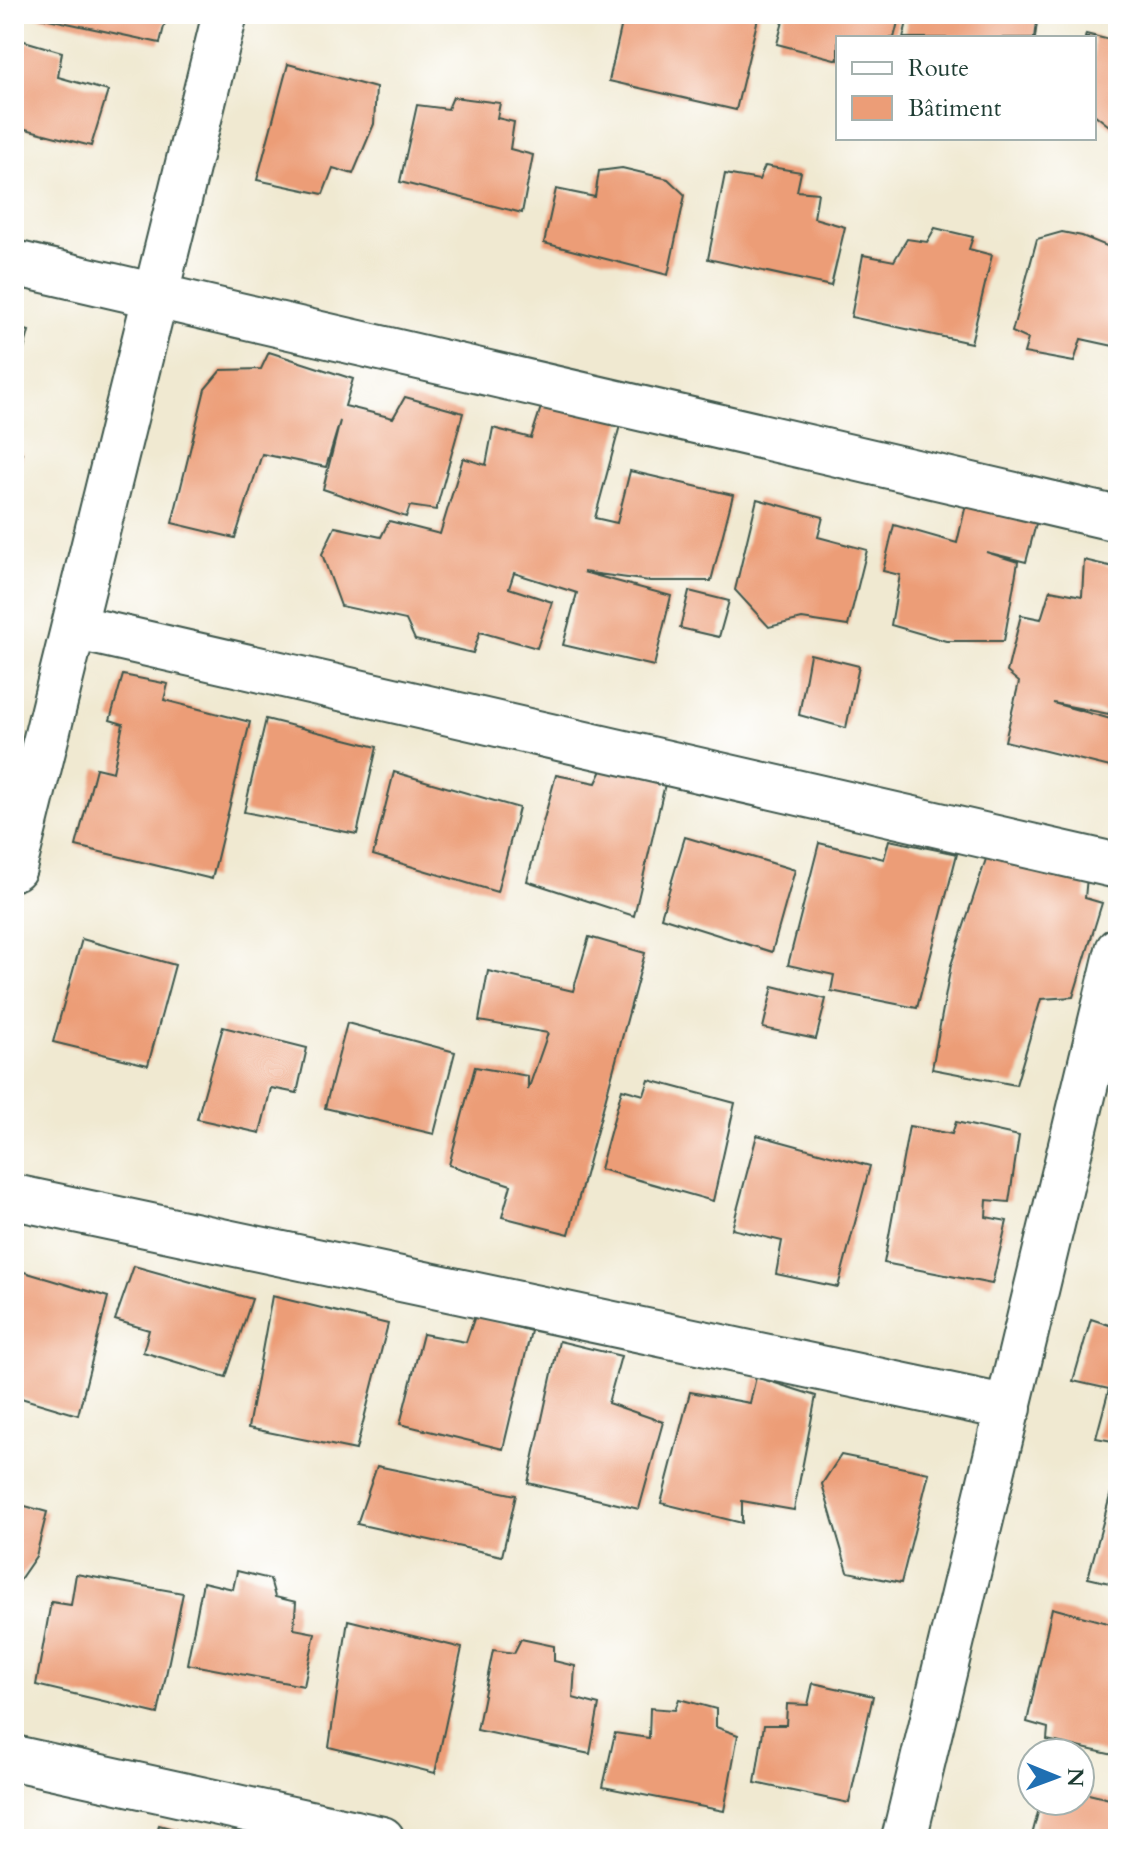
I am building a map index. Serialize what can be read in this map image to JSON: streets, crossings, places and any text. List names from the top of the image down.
{
  "legend": ["Route", "Bâtiment"],
  "north": "right"
}
